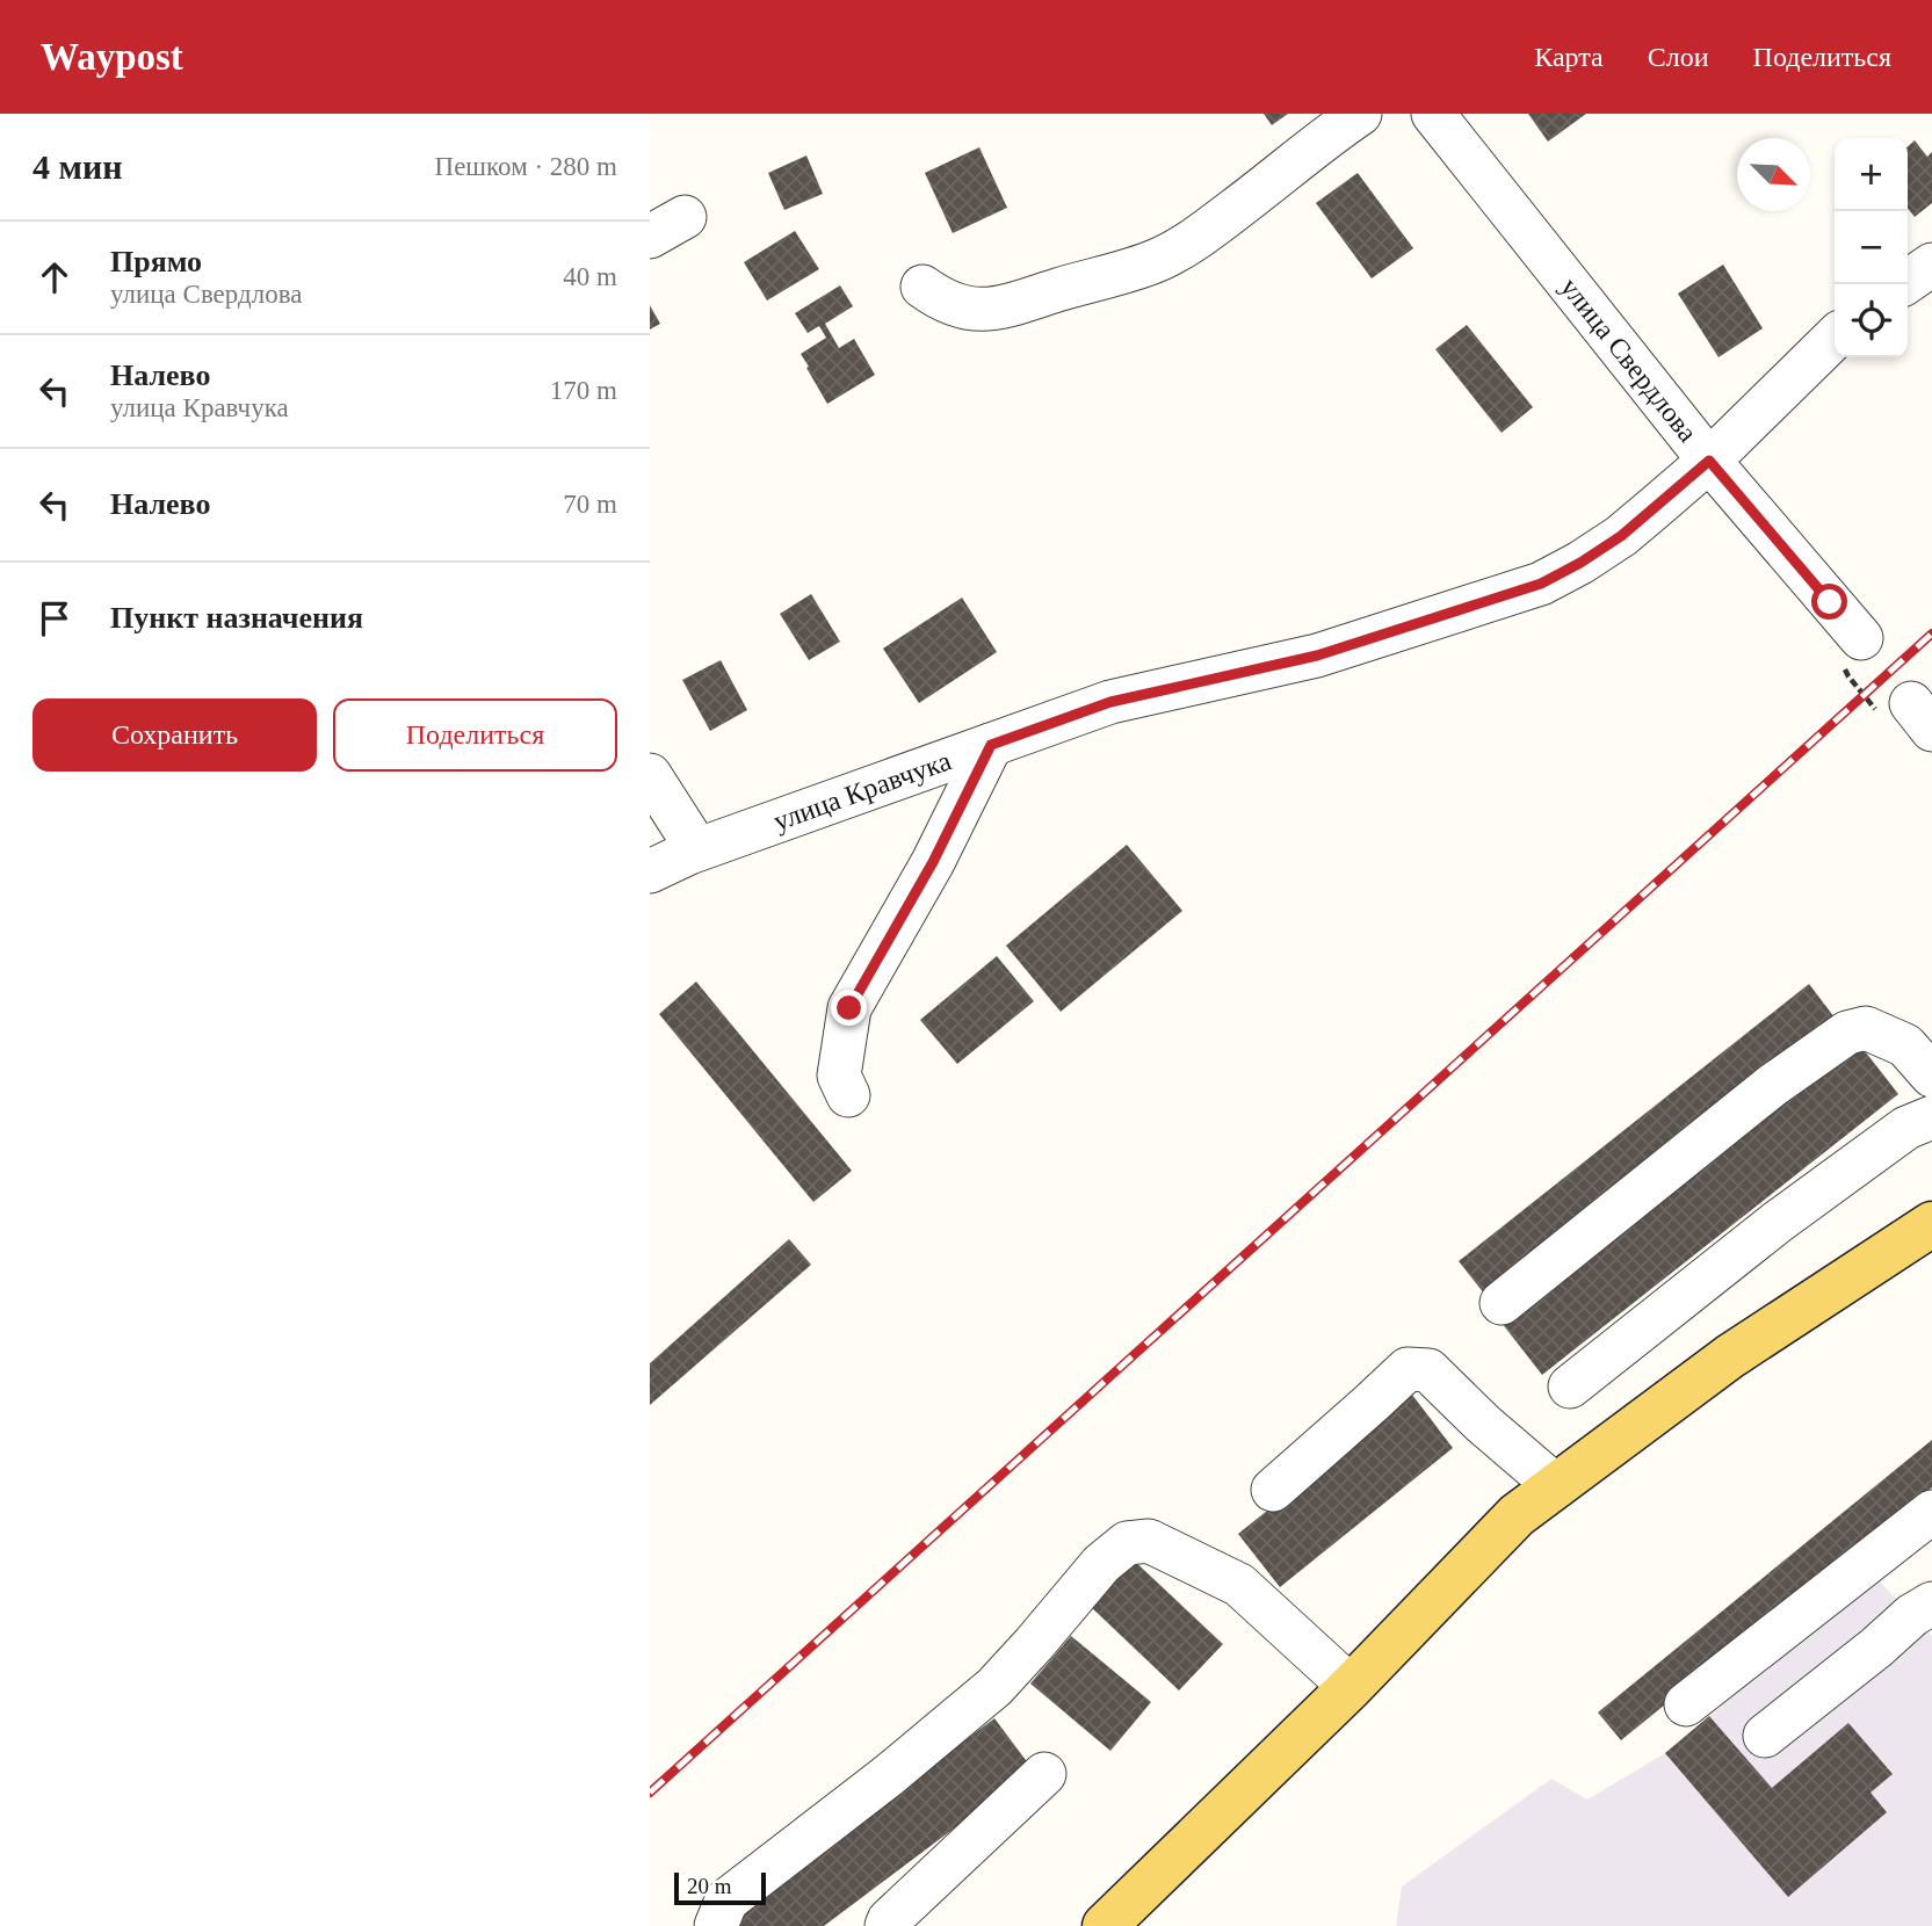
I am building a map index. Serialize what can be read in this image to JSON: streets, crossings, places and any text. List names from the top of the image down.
{
  "streets": {
    "street": ["улица Свердлова", "улица Кравчука"]
  },
  "crossings": [
    ["улица Свердлова", "улица Кравчука"]
  ],
  "scale_bar": "20 m",
  "north": "bottom right",
  "page": {
    "header": "Waypost",
    "nav": ["Карта", "Слои", "Поделиться"],
    "heading": ["4 мин", "Пешком · 280 m"],
    "map_buttons": ["+", "−"],
    "list": [
      ["Прямо", "улица Свердлова", "40 m"],
      ["Налево", "улица Кравчука", "170 m"],
      ["Налево", "70 m"],
      "Пункт назначения"
    ],
    "buttons": ["Сохранить", "Поделиться"],
    "scale": "20 m"
  }
}
